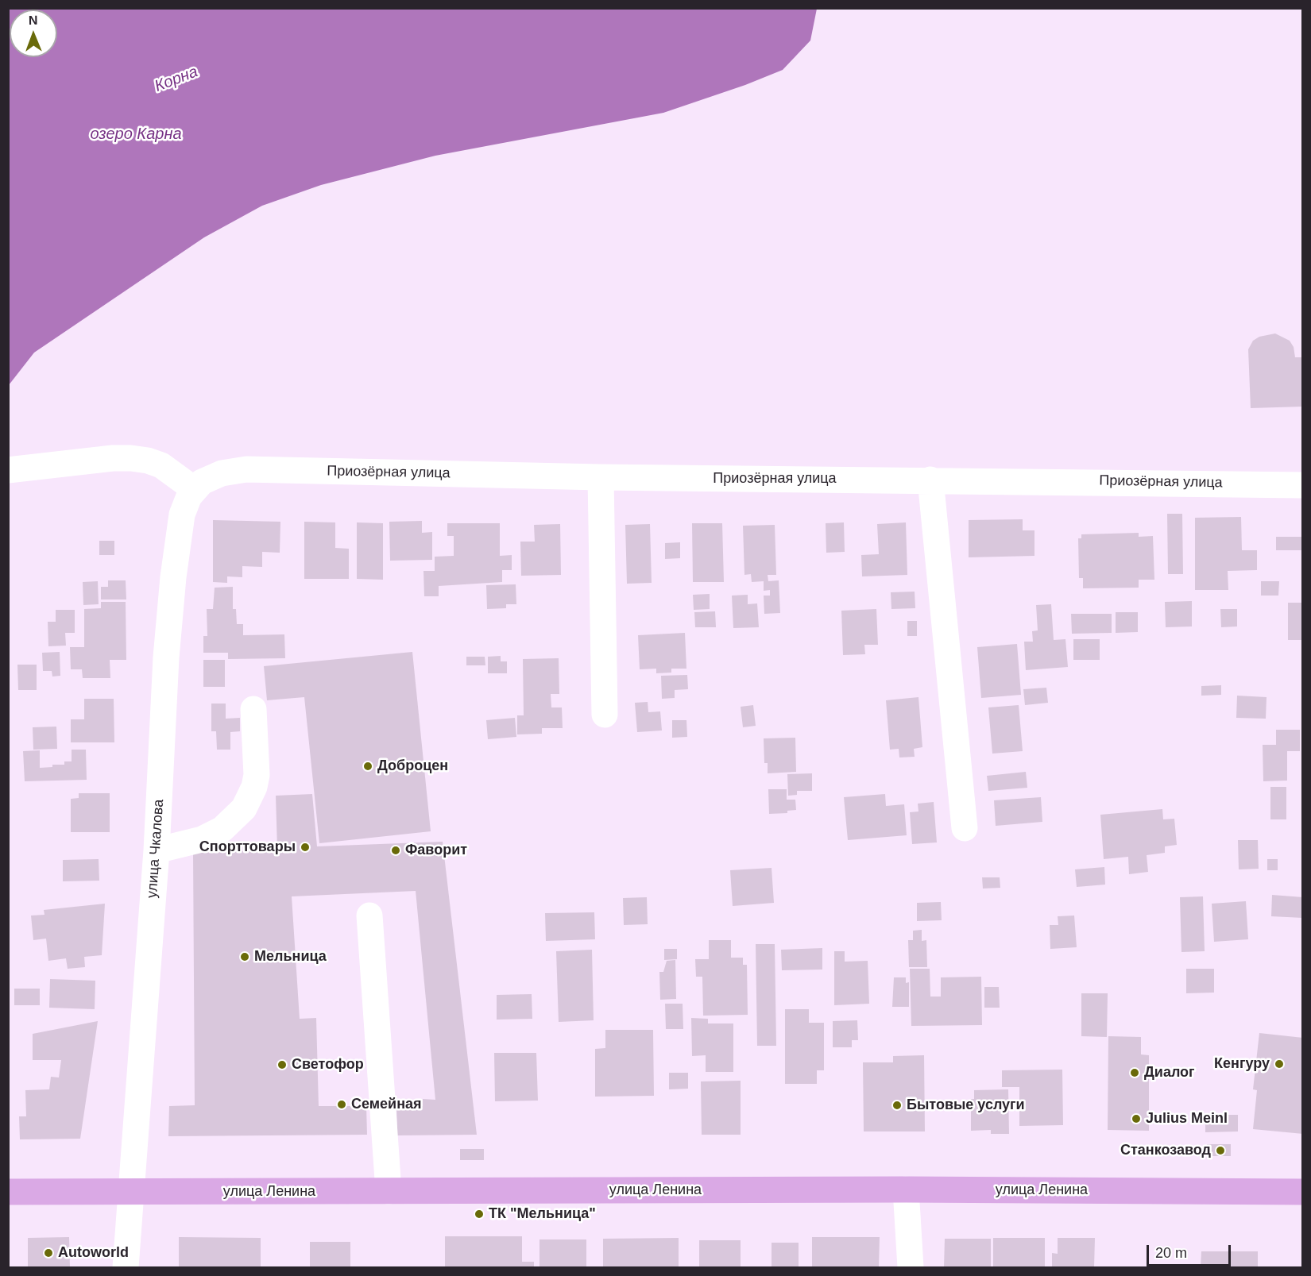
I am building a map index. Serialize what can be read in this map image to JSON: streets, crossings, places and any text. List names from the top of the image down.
{
  "streets": {
    "main road": ["улица Ленина"],
    "street": ["Приозёрная улица", "улица Чкалова"]
  },
  "crossings": [
    ["Приозёрная улица", "улица Чкалова"],
    ["улица Чкалова", "улица Ленина"]
  ],
  "water": ["Корна", "озеро Карна"],
  "places": [
    "Доброцен",
    "Спорттовары",
    "Фаворит",
    "Мельница",
    "Кенгуру",
    "Светофор",
    "Диалог",
    "Семейная",
    "Бытовые услуги",
    "Julius Meinl",
    "Станкозавод",
    "ТК \"Мельница\"",
    "Autoworld"
  ],
  "scale_bar": "20 m",
  "north": "top"
}
